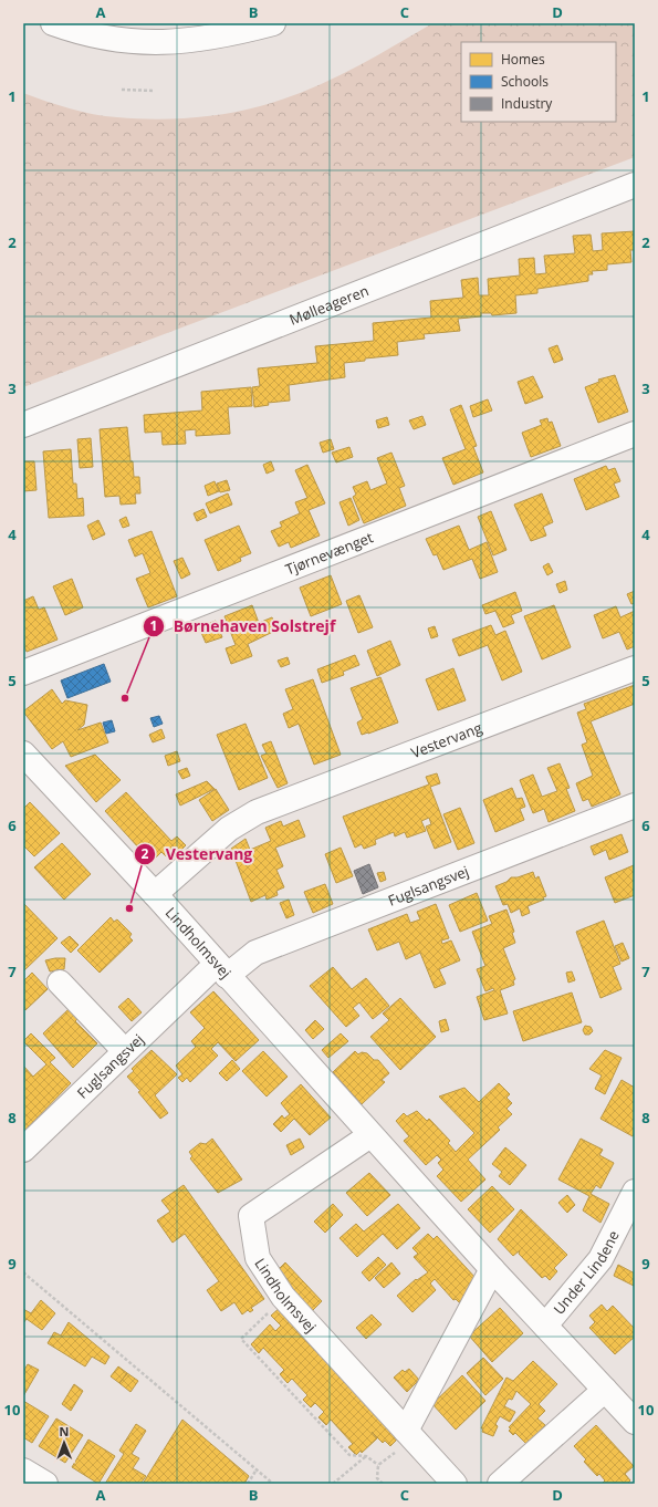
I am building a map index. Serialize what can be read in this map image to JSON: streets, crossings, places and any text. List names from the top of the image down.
{
  "streets": {
    "street": [
      "Mølleageren",
      "Tjørnevænget",
      "Vestervang",
      "Fuglsangsvej",
      "Lindholmsvej",
      "Under Lindene"
    ]
  },
  "crossings": [
    ["Vestervang", "Lindholmsvej"],
    ["Fuglsangsvej", "Lindholmsvej"],
    ["Lindholmsvej", "Under Lindene"]
  ],
  "places": ["Børnehaven Solstrejf", "Vestervang"],
  "legend": ["Homes", "Schools", "Industry"],
  "north": "top",
  "grid": {
    "columns": [
      "A",
      "B",
      "C",
      "D"
    ],
    "rows": [
      "1",
      "2",
      "3",
      "4",
      "5",
      "6",
      "7",
      "8",
      "9",
      "10"
    ]
  }
}
